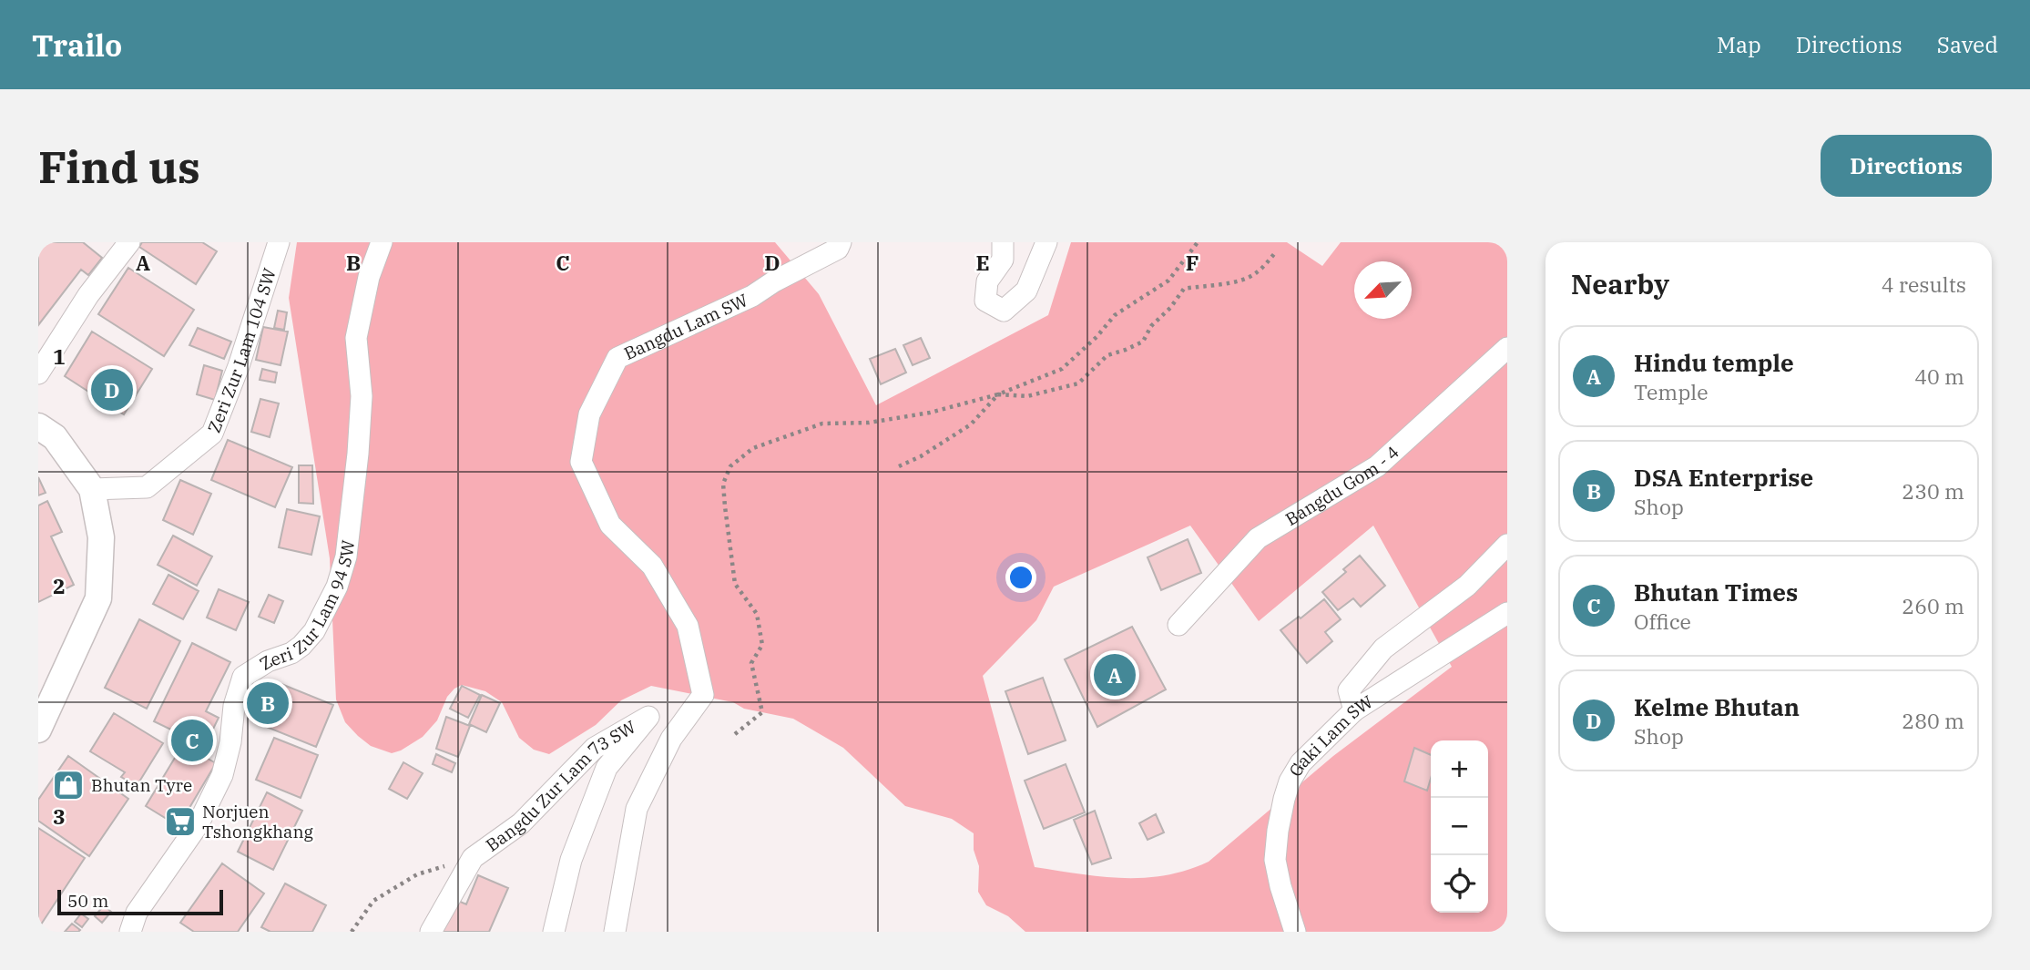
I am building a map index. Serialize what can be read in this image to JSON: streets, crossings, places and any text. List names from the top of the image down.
{
  "streets": {
    "street": [
      "Bangdu Lam SW",
      "Zeri Zur Lam 104 SW",
      "Bangdu Gom - 4",
      "Zeri Zur Lam 94 SW",
      "Gaki Lam SW",
      "Bangdu Zur Lam 73 SW"
    ]
  },
  "places": {
    "shop": ["Bhutan Tyre"],
    "supermarket": ["Norjuen Tshongkhang"]
  },
  "scale_bar": "50 m",
  "north": "bottom left",
  "page": {
    "header": "Trailo",
    "nav": ["Map", "Directions", "Saved"],
    "buttons": "Directions",
    "title": "Find us",
    "heading": ["Nearby", "4 results"],
    "list": [
      {
        "mark": "A",
        "name": "Hindu temple",
        "note": "Temple",
        "value": "40 m"
      },
      {
        "mark": "B",
        "name": "DSA Enterprise",
        "note": "Shop",
        "value": "230 m"
      },
      {
        "mark": "C",
        "name": "Bhutan Times",
        "note": "Office",
        "value": "260 m"
      },
      {
        "mark": "D",
        "name": "Kelme Bhutan",
        "note": "Shop",
        "value": "280 m"
      }
    ],
    "pins": [
      "D",
      "A",
      "B",
      "C"
    ],
    "map_buttons": ["+", "−"],
    "scale": "50 m"
  },
  "grid": {
    "columns": [
      "A",
      "B",
      "C",
      "D",
      "E",
      "F"
    ],
    "rows": ["1", "2", "3"]
  }
}
